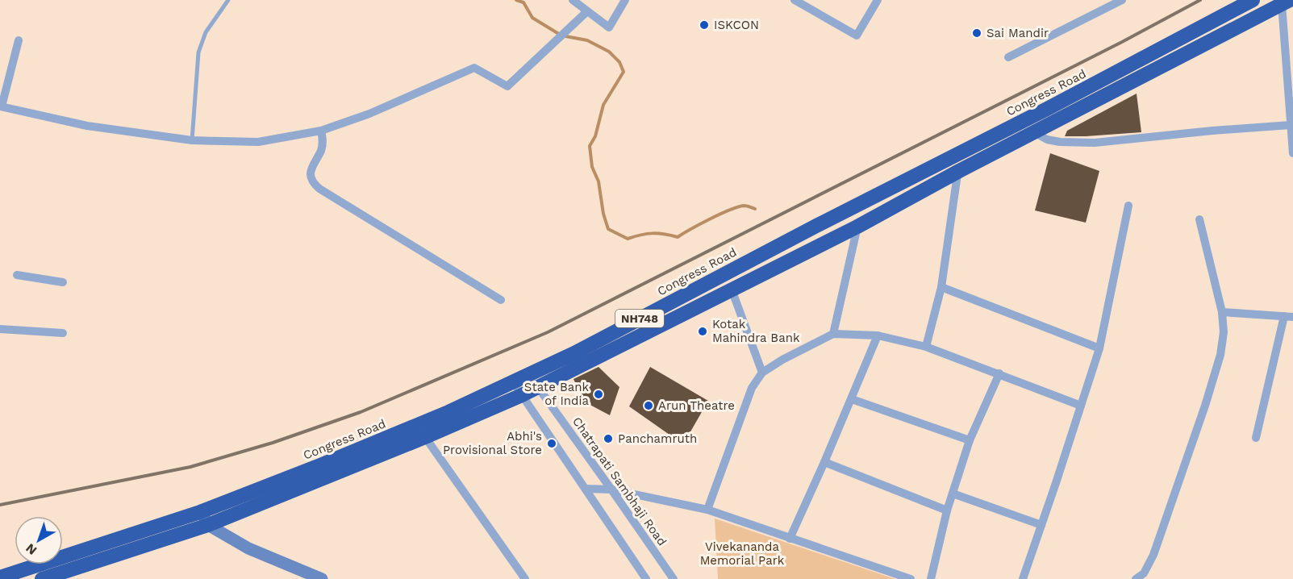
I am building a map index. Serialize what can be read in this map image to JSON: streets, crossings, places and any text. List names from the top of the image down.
{
  "streets": {
    "highway": ["Congress Road", "NH748"],
    "street": ["Chatrapati Sambhaji Road"]
  },
  "crossings": [
    ["Congress Road", "Chatrapati Sambhaji Road"],
    ["NH748", "Chatrapati Sambhaji Road"]
  ],
  "parks": ["Vivekananda Memorial Park"],
  "places": [
    "ISKCON",
    "Sai Mandir",
    "Kotak Mahindra Bank",
    "State Bank of India",
    "Arun Theatre",
    "Panchamruth",
    "Abhi's Provisional Store"
  ],
  "north": "bottom left"
}
